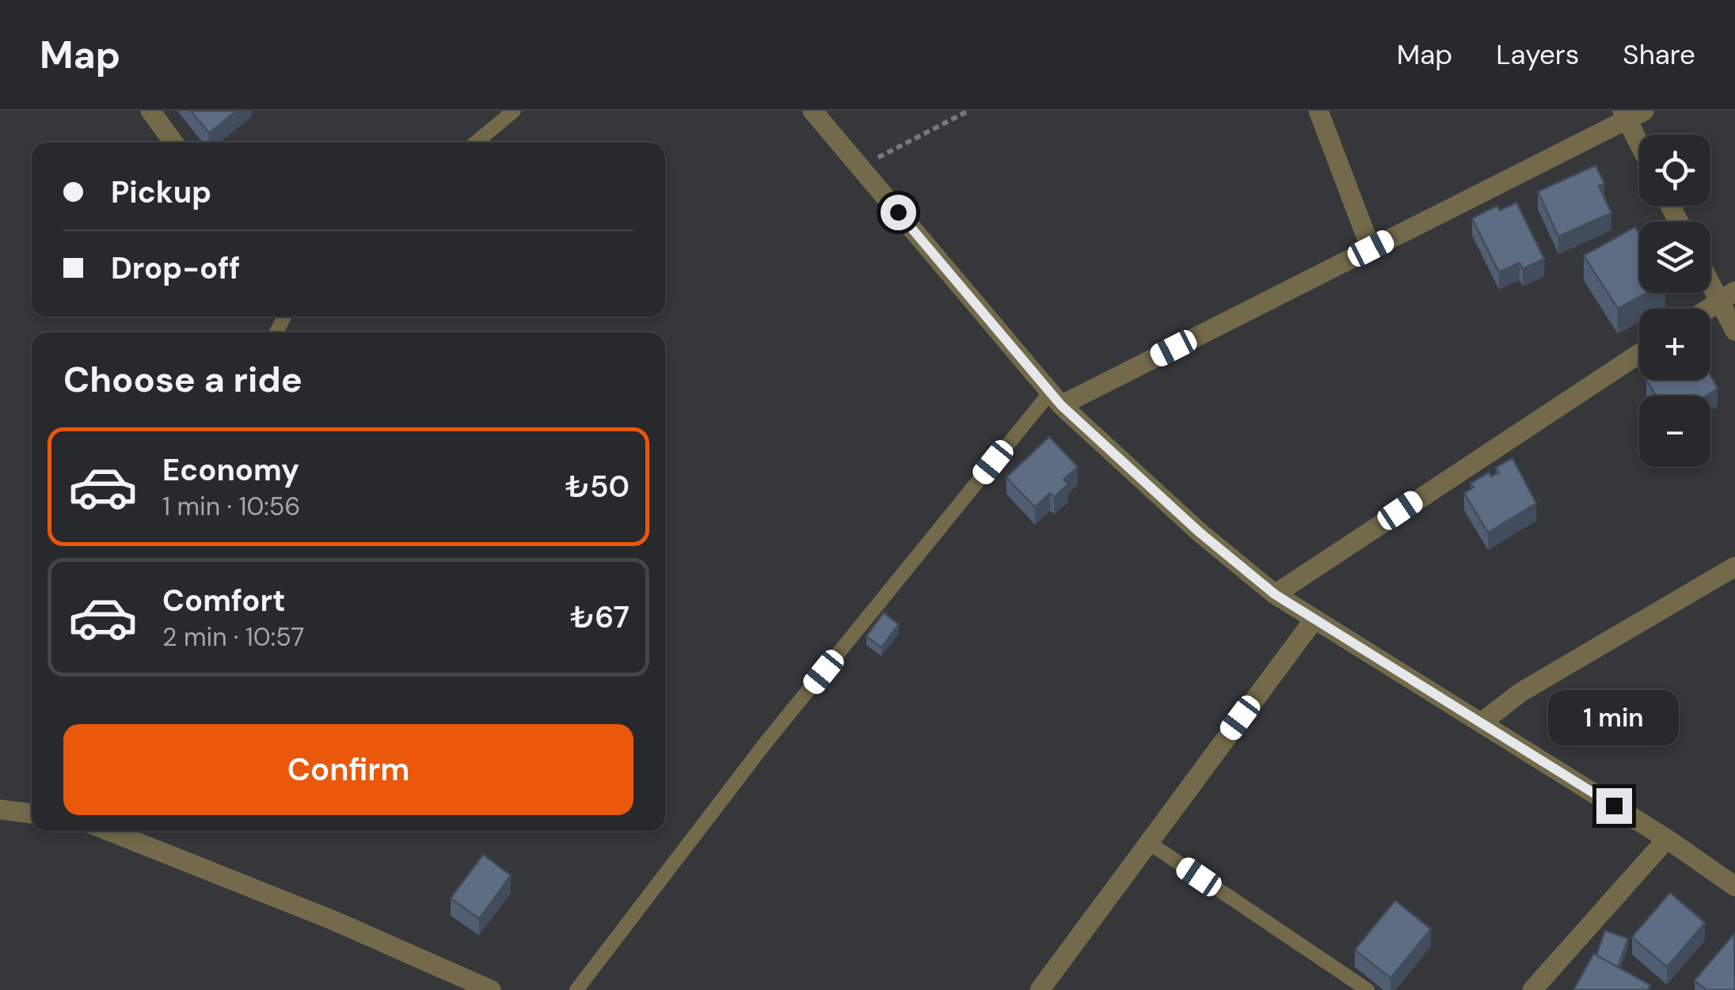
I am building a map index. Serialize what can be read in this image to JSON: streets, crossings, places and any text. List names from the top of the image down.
{
  "page": {
    "header": "Map",
    "nav": ["Map", "Layers", "Share"],
    "map_buttons": ["+", "−"],
    "banner": ["Pickup", "Drop-off"],
    "heading": "Choose a ride",
    "list": [
      {
        "name": "Economy",
        "note": "1 min · 10:56",
        "value": "₺50"
      },
      {
        "name": "Comfort",
        "note": "2 min · 10:57",
        "value": "₺67"
      }
    ],
    "bubble": "1 min",
    "buttons": "Confirm"
  }
}
